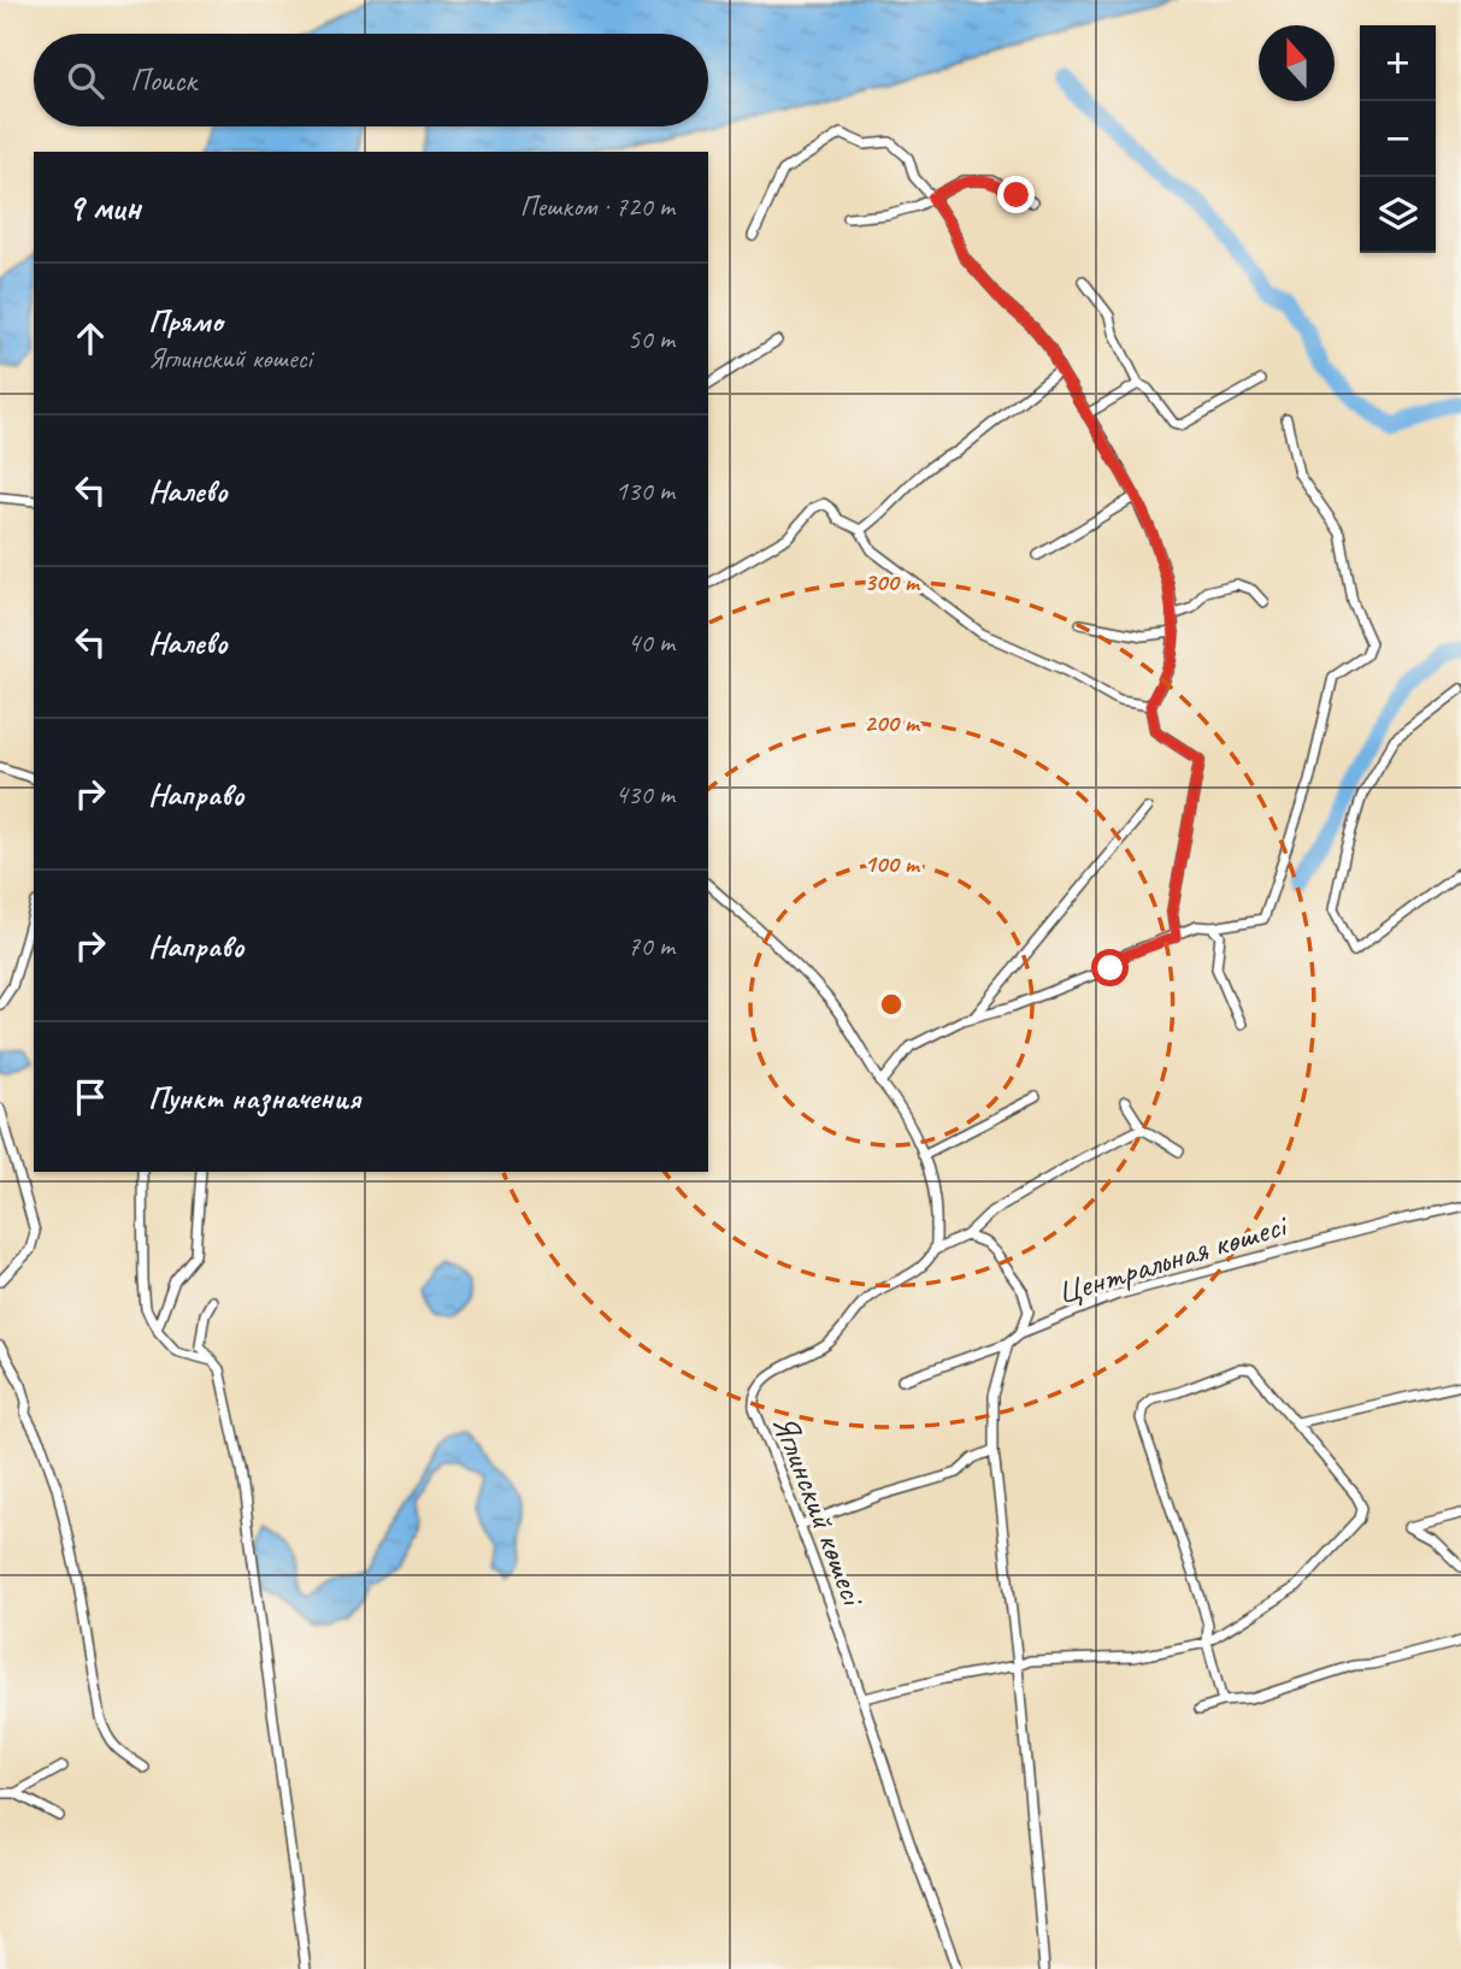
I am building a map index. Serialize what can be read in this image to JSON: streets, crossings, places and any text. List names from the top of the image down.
{
  "streets": {
    "street": ["Центральная көшесі", "Яглинский көшесі"]
  },
  "north": "top",
  "page": {
    "map_buttons": ["+", "−"],
    "search": "Поиск",
    "heading": ["9 мин", "Пешком · 720 m"],
    "list": [
      ["Прямо", "Яглинский көшесі", "50 m"],
      ["Налево", "130 m"],
      ["Налево", "40 m"],
      ["Направо", "430 m"],
      ["Направо", "70 m"],
      "Пункт назначения"
    ]
  },
  "rings": ["300 m", "200 m", "100 m"]
}
